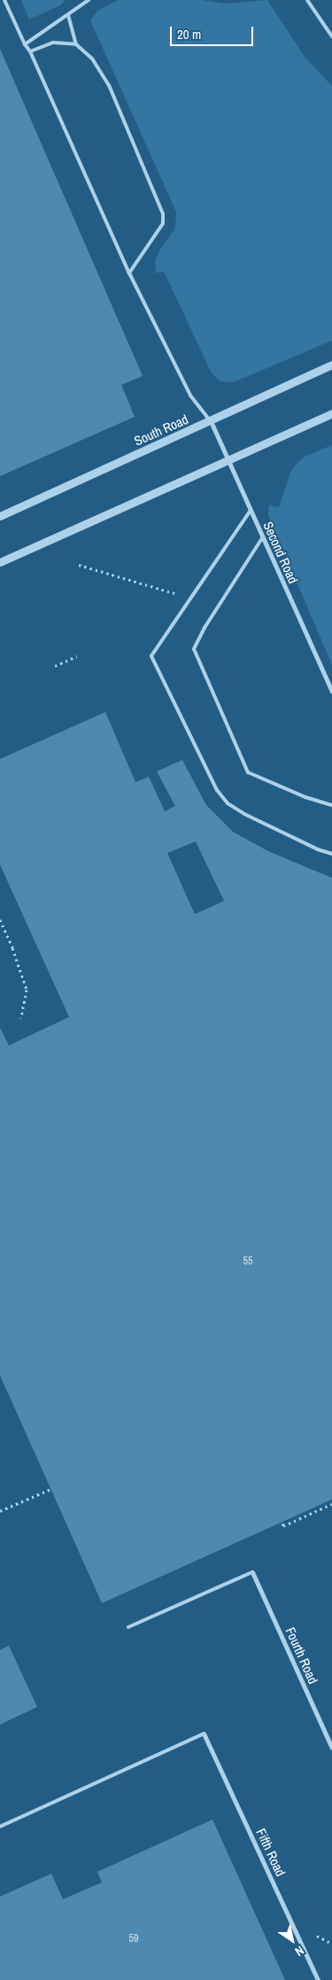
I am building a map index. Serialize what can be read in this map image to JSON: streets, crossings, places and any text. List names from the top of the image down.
{
  "streets": {
    "street": [
      "South Road",
      "Second Road",
      "Fourth Road",
      "Fifth Road"
    ]
  },
  "crossings": [
    ["South Road", "Second Road"]
  ],
  "house_numbers": ["55", "59"],
  "scale_bar": "20 m",
  "north": "bottom right"
}
